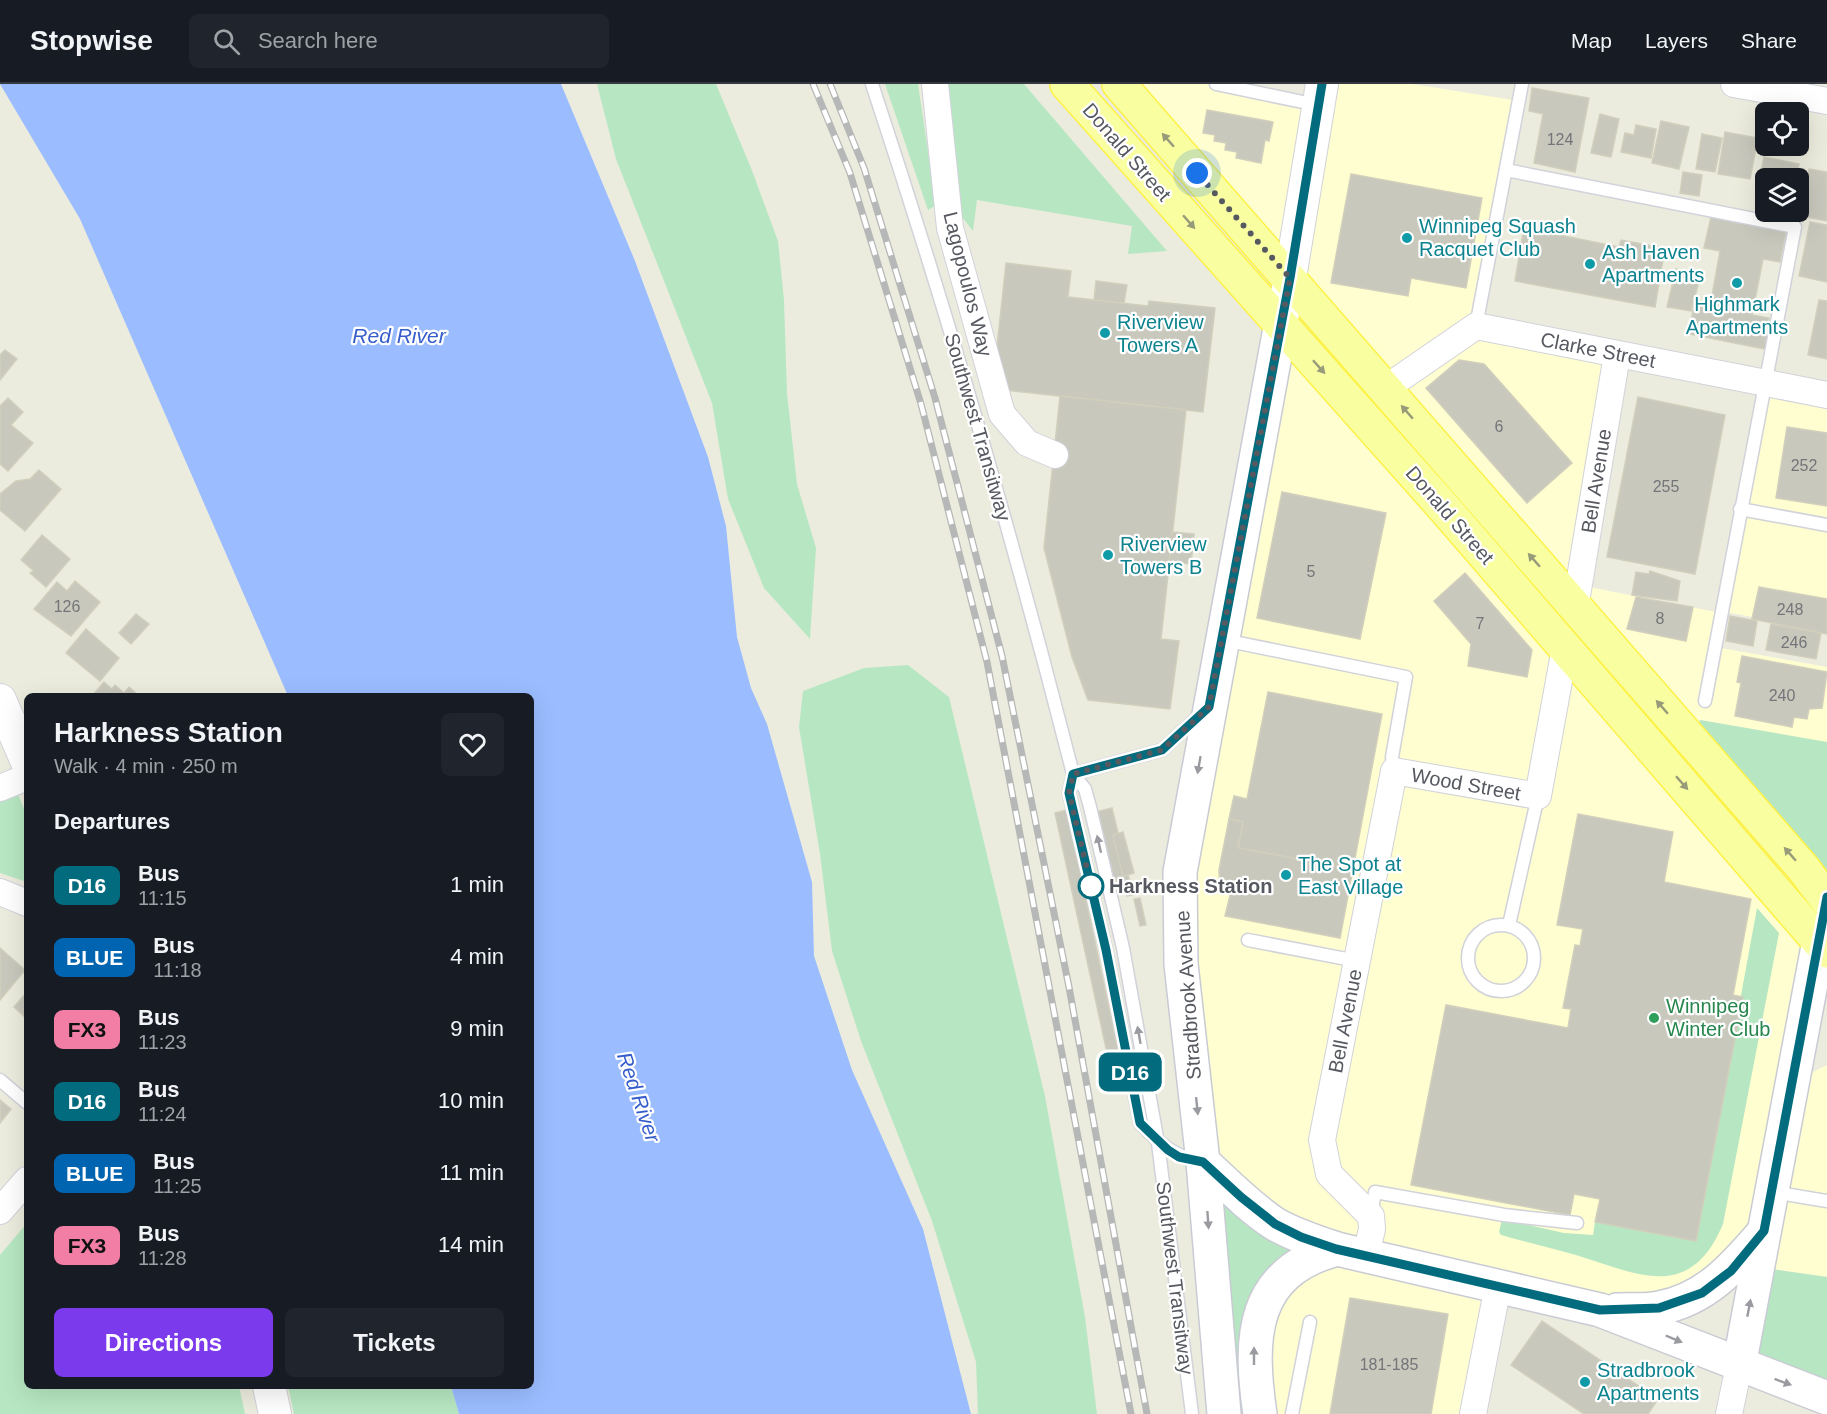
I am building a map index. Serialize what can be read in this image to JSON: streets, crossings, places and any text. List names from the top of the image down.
{
  "streets": {
    "main road": ["Donald Street", "Stradbrook Avenue"],
    "street": [
      "Lagopoulos Way",
      "Clarke Street",
      "Bell Avenue",
      "Wood Street"
    ],
    "lane": ["Southwest Transitway"]
  },
  "crossings": [
    ["Donald Street", "Bell Avenue"],
    ["Donald Street", "Stradbrook Avenue"],
    ["Clarke Street", "Bell Avenue"],
    ["Southwest Transitway", "Stradbrook Avenue"],
    ["Bell Avenue", "Wood Street"]
  ],
  "one_way": ["Stradbrook Avenue"],
  "water": ["Red River"],
  "places": [
    "Winnipeg Squash Racquet Club",
    "Ash Haven Apartments",
    "Highmark Apartments",
    "Riverview Towers A",
    "Riverview Towers B",
    "The Spot at East Village",
    "Harkness Station",
    "Winnipeg Winter Club",
    "Stradbrook Apartments"
  ],
  "lines": ["bus line D16"],
  "house_numbers": [
    "124",
    "6",
    "252",
    "255",
    "5",
    "126",
    "248",
    "8",
    "7",
    "246",
    "240",
    "181-185"
  ],
  "page": {
    "header": "Stopwise",
    "search": "Search here",
    "nav": ["Map", "Layers", "Share"],
    "on_map": "D16",
    "heading": [
      ["Harkness Station", "Walk · 4 min · 250 m"],
      "Departures"
    ],
    "list": [
      {
        "mark": "D16",
        "name": "Bus",
        "note": "11:15",
        "value": "1 min"
      },
      {
        "mark": "BLUE",
        "name": "Bus",
        "note": "11:18",
        "value": "4 min"
      },
      {
        "mark": "FX3",
        "name": "Bus",
        "note": "11:23",
        "value": "9 min"
      },
      {
        "mark": "D16",
        "name": "Bus",
        "note": "11:24",
        "value": "10 min"
      },
      {
        "mark": "BLUE",
        "name": "Bus",
        "note": "11:25",
        "value": "11 min"
      },
      {
        "mark": "FX3",
        "name": "Bus",
        "note": "11:28",
        "value": "14 min"
      }
    ],
    "buttons": ["Directions", "Tickets"]
  }
}
